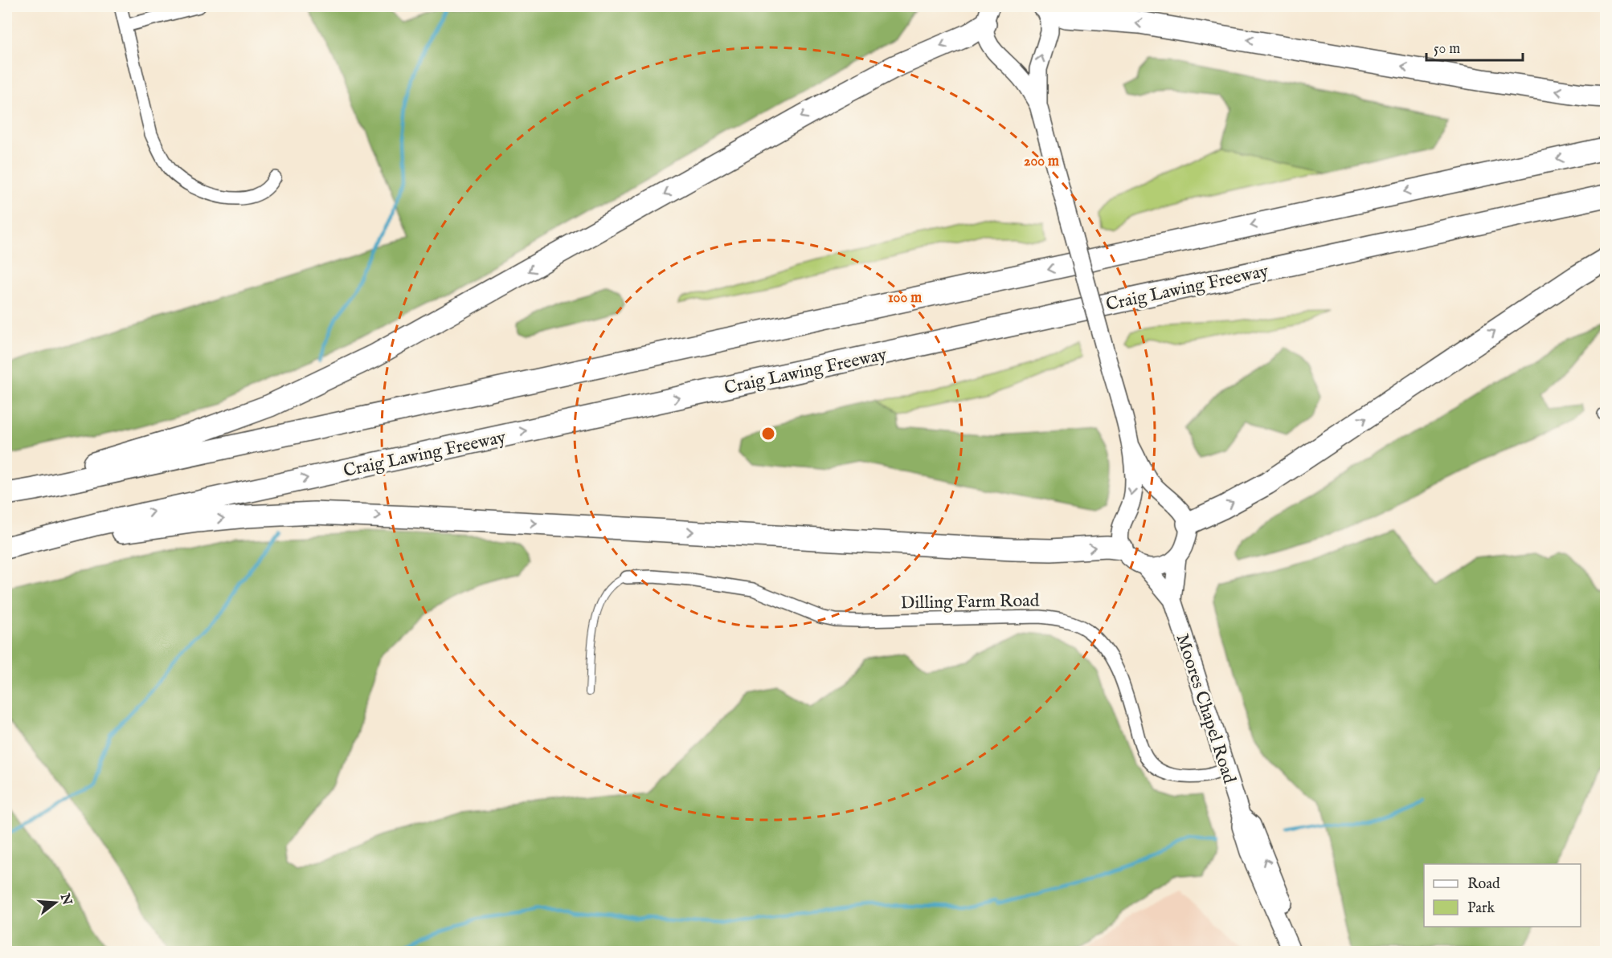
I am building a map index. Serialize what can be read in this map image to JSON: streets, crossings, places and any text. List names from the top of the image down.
{
  "streets": {
    "highway": ["Craig Lawing Freeway"],
    "main road": ["Moores Chapel Road"],
    "street": ["Dilling Farm Road"]
  },
  "crossings": [
    ["Dilling Farm Road", "Moores Chapel Road"]
  ],
  "legend": ["Road", "Park"],
  "scale_bar": "50 m",
  "north": "right",
  "rings": ["200 m", "100 m"]
}
